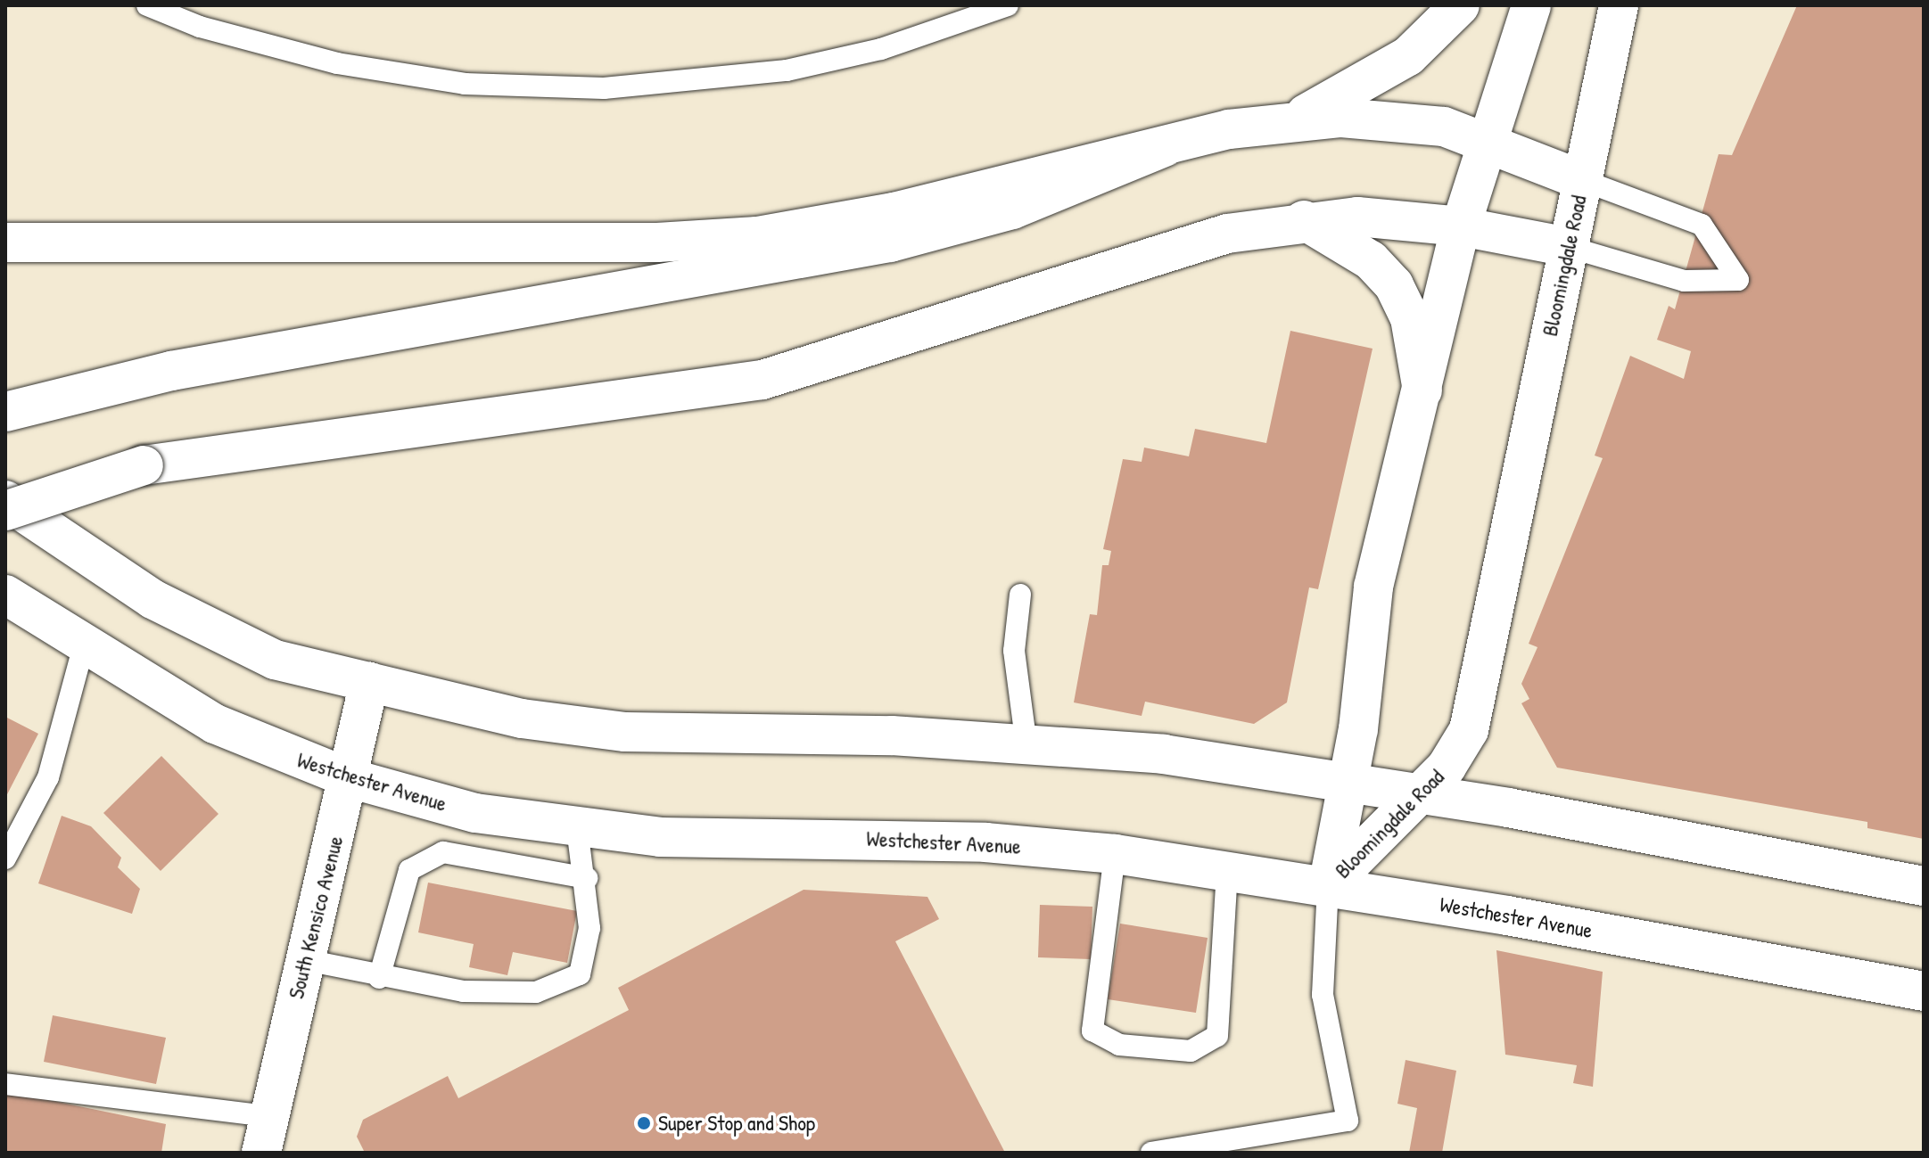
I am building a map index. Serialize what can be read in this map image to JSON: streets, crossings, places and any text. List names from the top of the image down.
{
  "streets": {
    "main road": ["Bloomingdale Road", "Westchester Avenue", "South Kensico Avenue"]
  },
  "crossings": [
    ["Bloomingdale Road", "Westchester Avenue"],
    ["Westchester Avenue", "South Kensico Avenue"]
  ],
  "places": ["Super Stop and Shop"]
}
